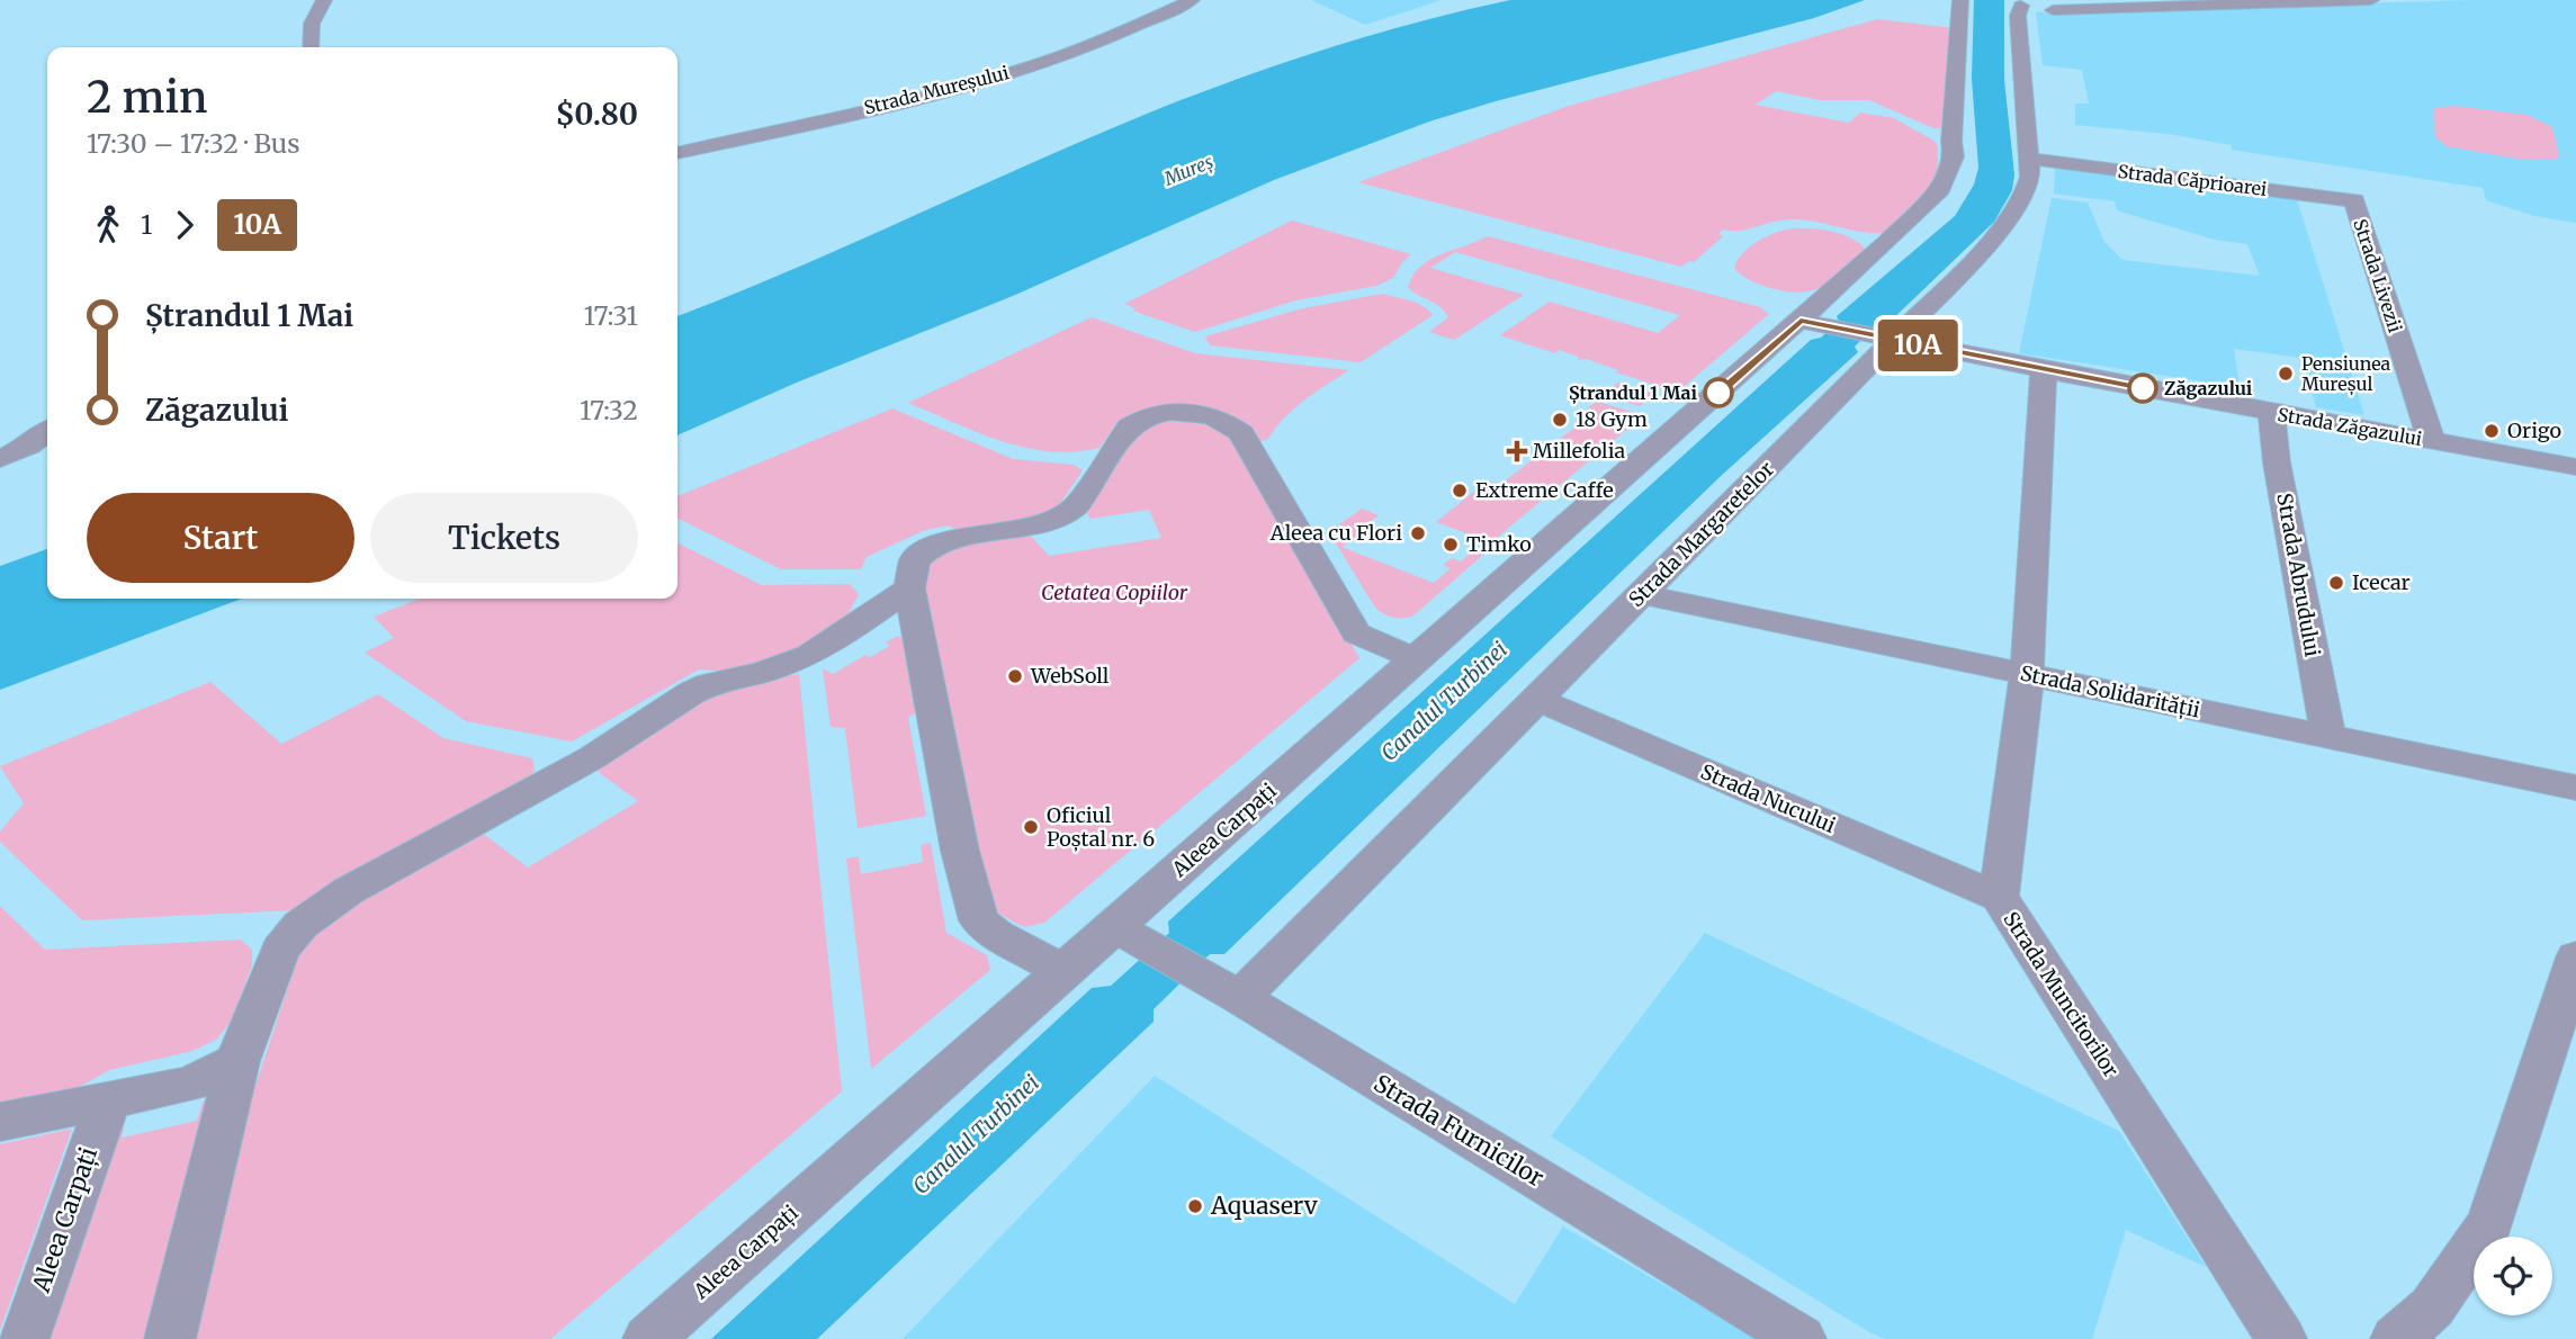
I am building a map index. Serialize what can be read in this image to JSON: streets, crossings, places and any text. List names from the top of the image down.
{
  "streets": {
    "street": [
      "Strada Mureșului",
      "Strada Căprioarei",
      "Strada Livezii",
      "Strada Zăgazului",
      "Strada Margaretelor",
      "Strada Abrudului",
      "Strada Solidarității",
      "Strada Nucului",
      "Aleea Carpați",
      "Strada Muncitorilor",
      "Strada Furnicilor"
    ]
  },
  "crossings": [
    ["Strada Căprioarei", "Strada Livezii"],
    ["Strada Căprioarei", "Strada Margaretelor"],
    ["Strada Livezii", "Strada Zăgazului"],
    ["Strada Zăgazului", "Strada Margaretelor"],
    ["Strada Zăgazului", "Strada Abrudului"],
    ["Strada Zăgazului", "Aleea Carpați"],
    ["Strada Zăgazului", "Strada Muncitorilor"],
    ["Strada Margaretelor", "Strada Solidarității"],
    ["Strada Margaretelor", "Strada Nucului"],
    ["Strada Margaretelor", "Strada Furnicilor"],
    ["Strada Abrudului", "Strada Solidarității"],
    ["Strada Solidarității", "Strada Muncitorilor"],
    ["Strada Nucului", "Strada Muncitorilor"],
    ["Aleea Carpați", "Strada Furnicilor"]
  ],
  "water": ["Mureș", "Canalul Turbinei"],
  "parks": ["Cetatea Copiilor"],
  "places": {
    "other": [
      "Pensiunea Mureșul",
      "Zăgazului",
      "Ștrandul 1 Mai",
      "18 Gym",
      "Origo",
      "Extreme Caffe",
      "Aleea cu Flori",
      "Timko",
      "Icecar",
      "WebSoll",
      "Oficiul Poștal nr. 6",
      "Aquaserv"
    ],
    "health": ["Millefolia"]
  },
  "lines": ["bus line 10A"],
  "page": {
    "on_map": "10A",
    "heading": ["2 min", "17:30 – 17:32 · Bus", "$0.80"],
    "legs": ["1", "10A"],
    "list": [
      {
        "name": "Ștrandul 1 Mai",
        "value": "17:31"
      },
      {
        "name": "Zăgazului",
        "value": "17:32"
      }
    ],
    "buttons": ["Start", "Tickets"]
  }
}
